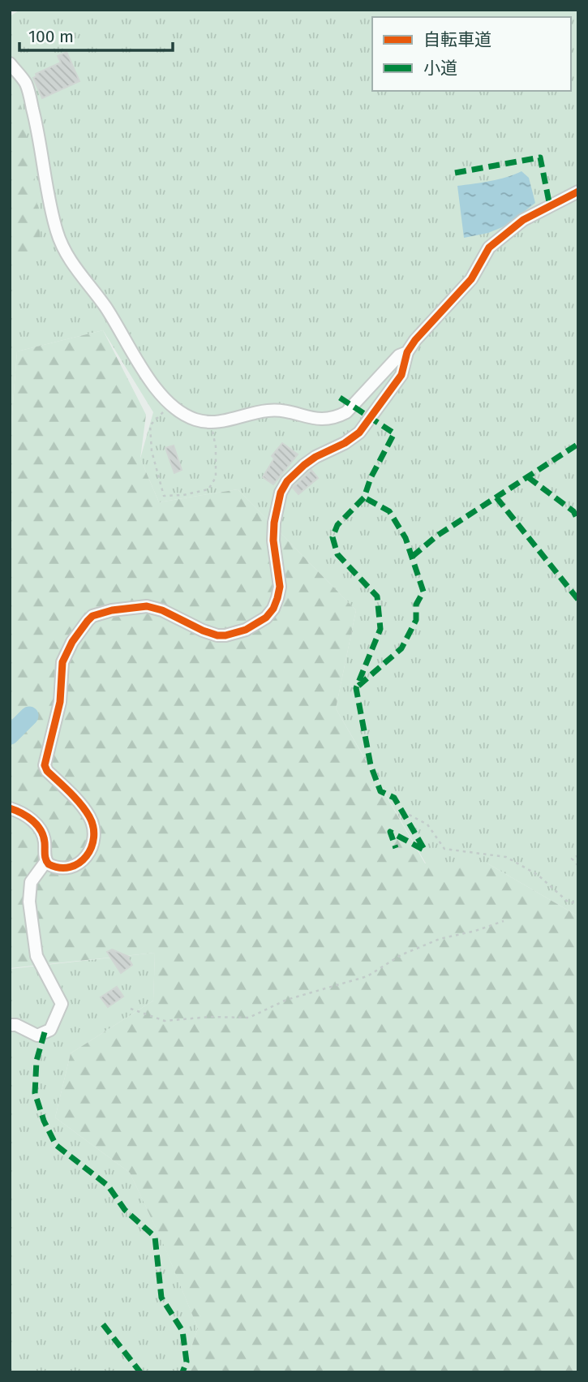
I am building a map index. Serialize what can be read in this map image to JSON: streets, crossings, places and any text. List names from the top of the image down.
{
  "legend": ["自転車道", "小道"],
  "scale_bar": "100 m"
}
